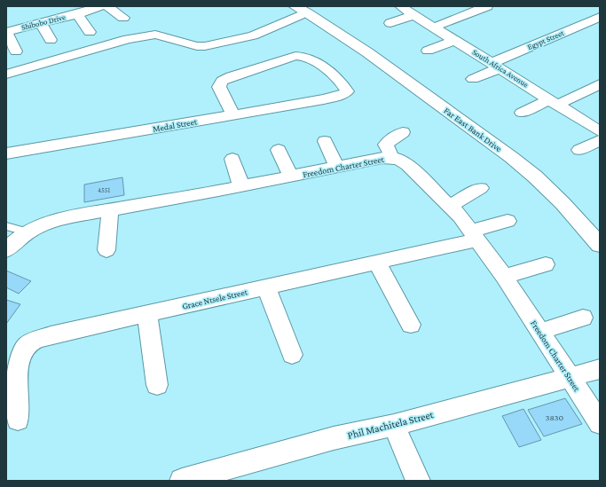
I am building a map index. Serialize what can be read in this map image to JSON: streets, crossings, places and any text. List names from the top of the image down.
{
  "streets": {
    "street": [
      "Shibobo Drive",
      "Egypt Street",
      "South Africa Avenue",
      "Medal Street",
      "Far East Bank Drive",
      "Freedom Charter Street",
      "Grace Ntsele Street",
      "Phil Machitela Street"
    ]
  },
  "crossings": [
    ["Egypt Street", "South Africa Avenue"],
    ["Freedom Charter Street", "Grace Ntsele Street"],
    ["Freedom Charter Street", "Phil Machitela Street"]
  ],
  "house_numbers": ["4551", "3830"]
}
